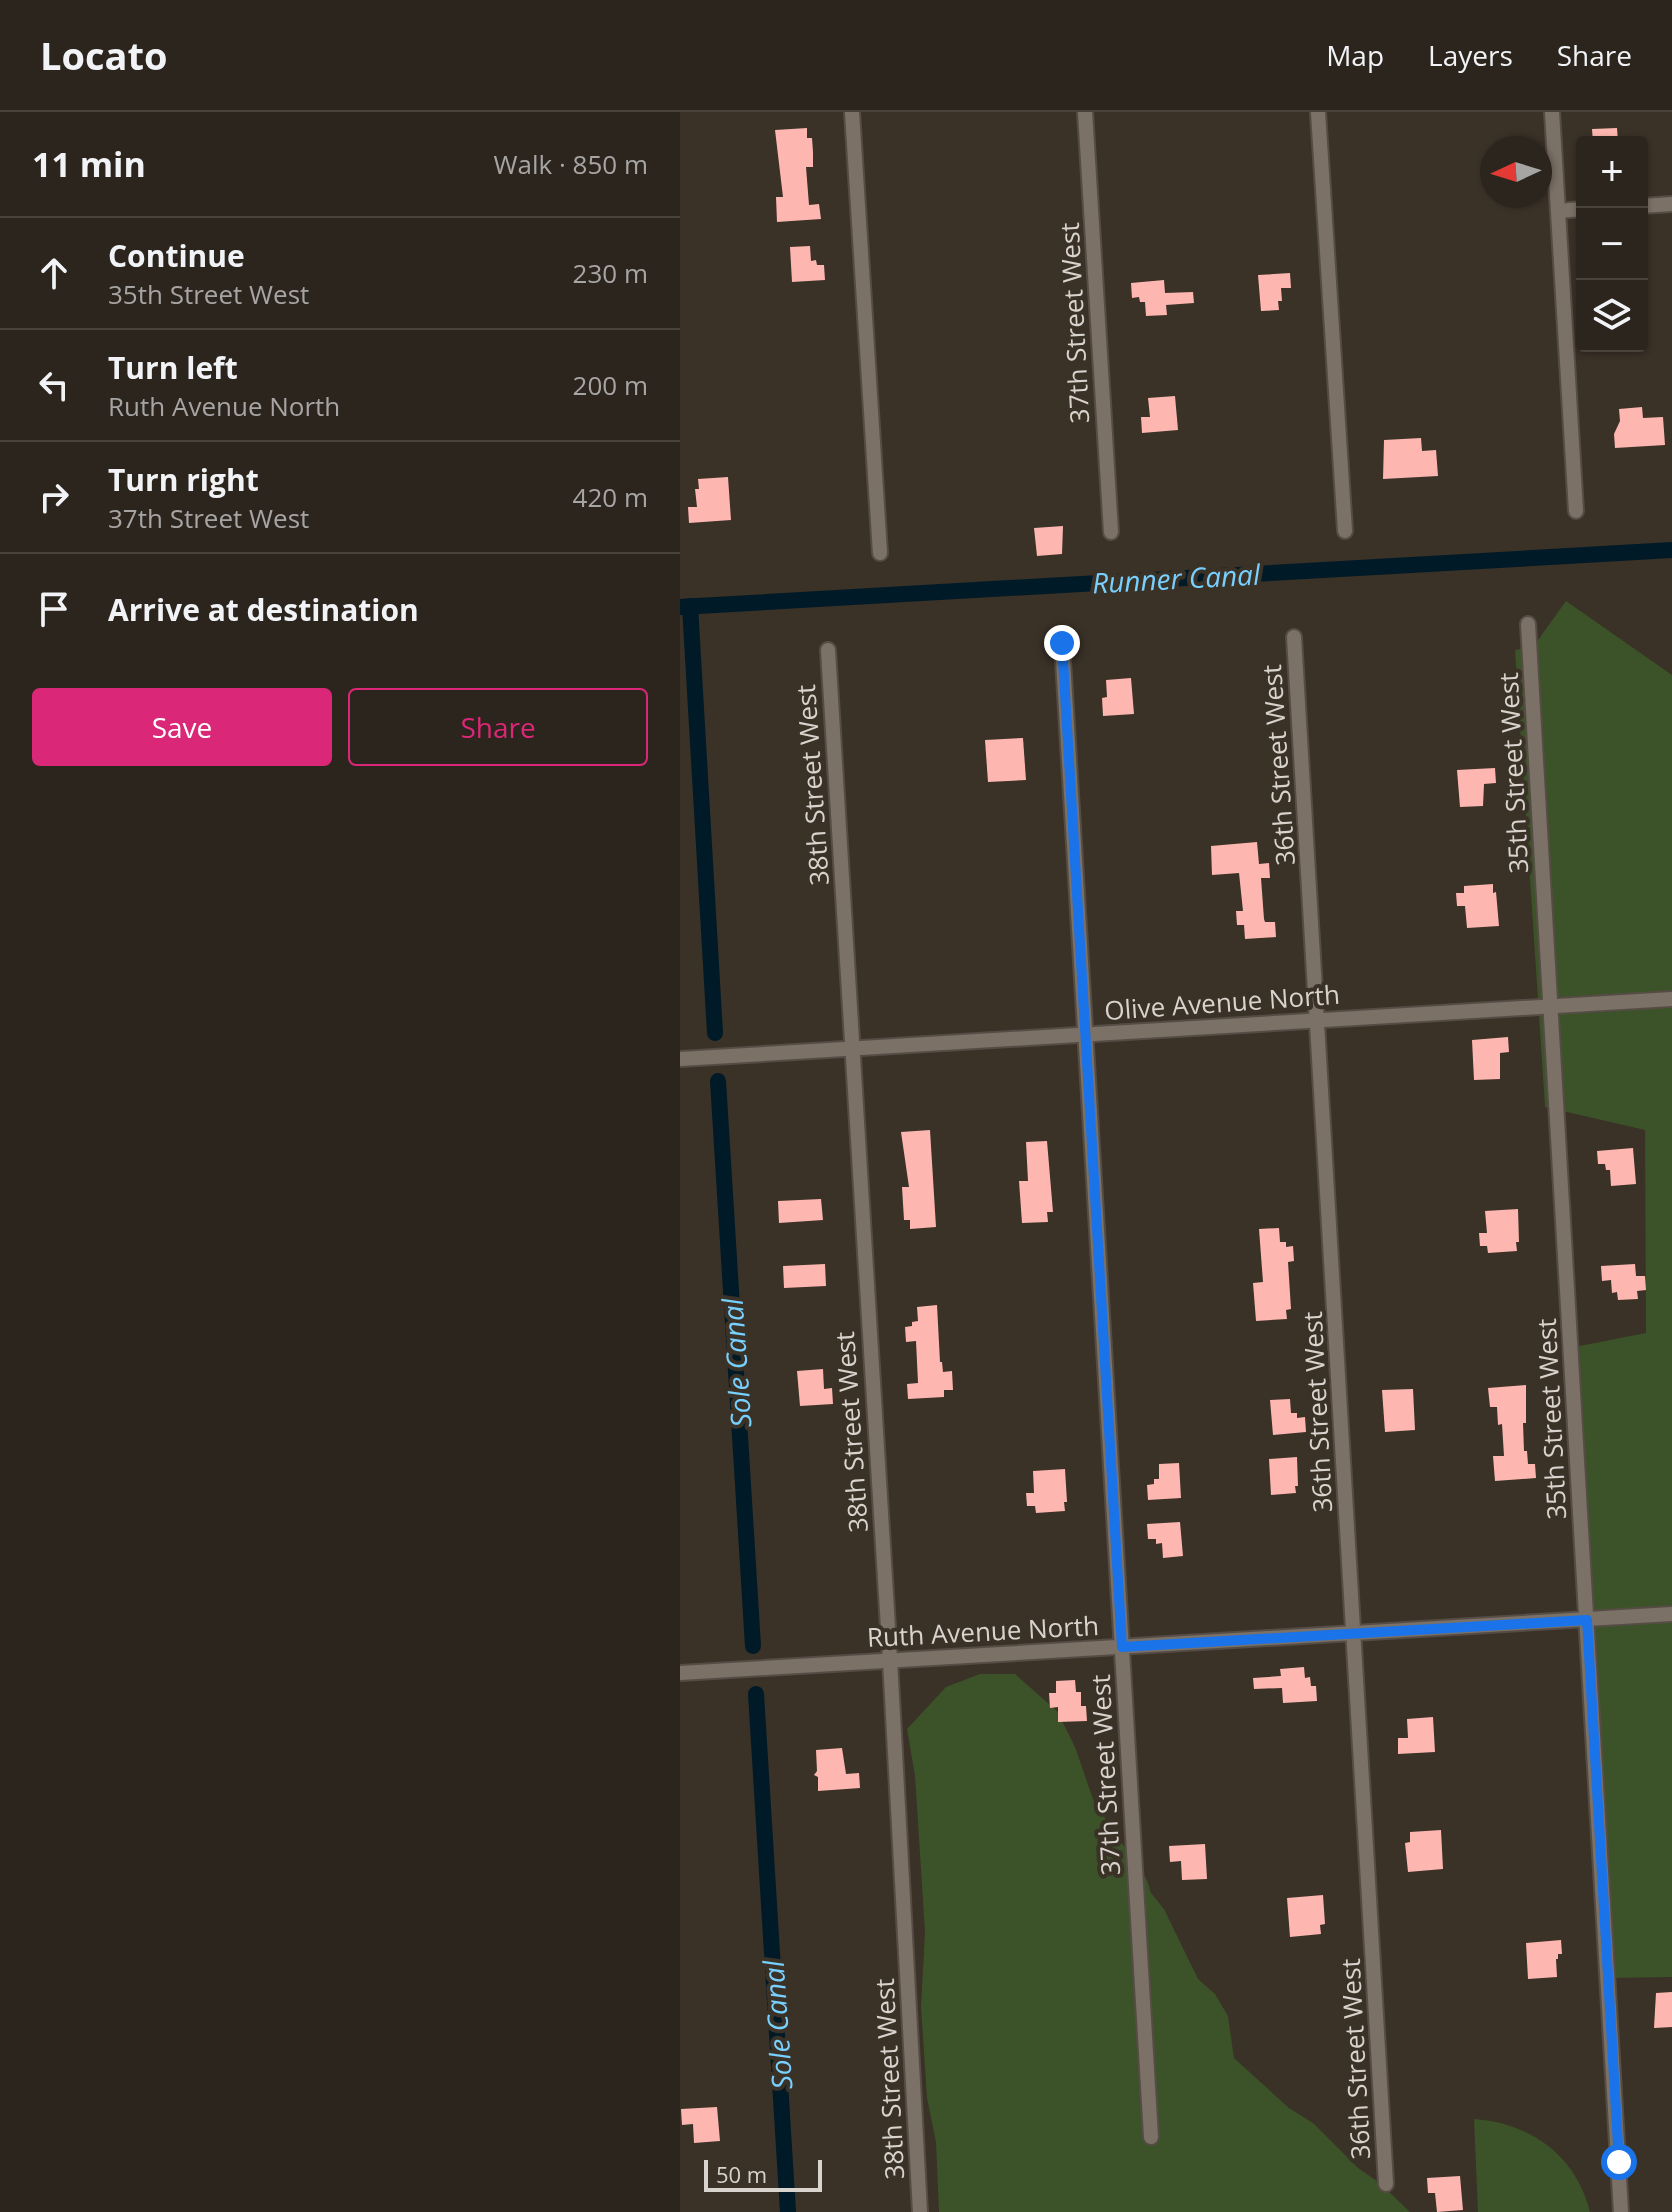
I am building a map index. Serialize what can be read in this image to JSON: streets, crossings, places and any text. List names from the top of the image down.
{
  "streets": {
    "street": [
      "37th Street West",
      "36th Street West",
      "35th Street West",
      "38th Street West",
      "Olive Avenue North",
      "Ruth Avenue North"
    ]
  },
  "crossings": [
    ["37th Street West", "Olive Avenue North"],
    ["37th Street West", "Ruth Avenue North"],
    ["36th Street West", "Olive Avenue North"],
    ["36th Street West", "Ruth Avenue North"],
    ["35th Street West", "Olive Avenue North"],
    ["35th Street West", "Ruth Avenue North"],
    ["38th Street West", "Olive Avenue North"],
    ["38th Street West", "Ruth Avenue North"]
  ],
  "water": ["Runner Canal", "Sole Canal"],
  "scale_bar": "50 m",
  "north": "left",
  "page": {
    "header": "Locato",
    "nav": ["Map", "Layers", "Share"],
    "heading": ["11 min", "Walk · 850 m"],
    "map_buttons": ["+", "−"],
    "list": [
      ["Continue", "35th Street West", "230 m"],
      ["Turn left", "Ruth Avenue North", "200 m"],
      ["Turn right", "37th Street West", "420 m"],
      "Arrive at destination"
    ],
    "buttons": ["Save", "Share"],
    "scale": "50 m"
  }
}
